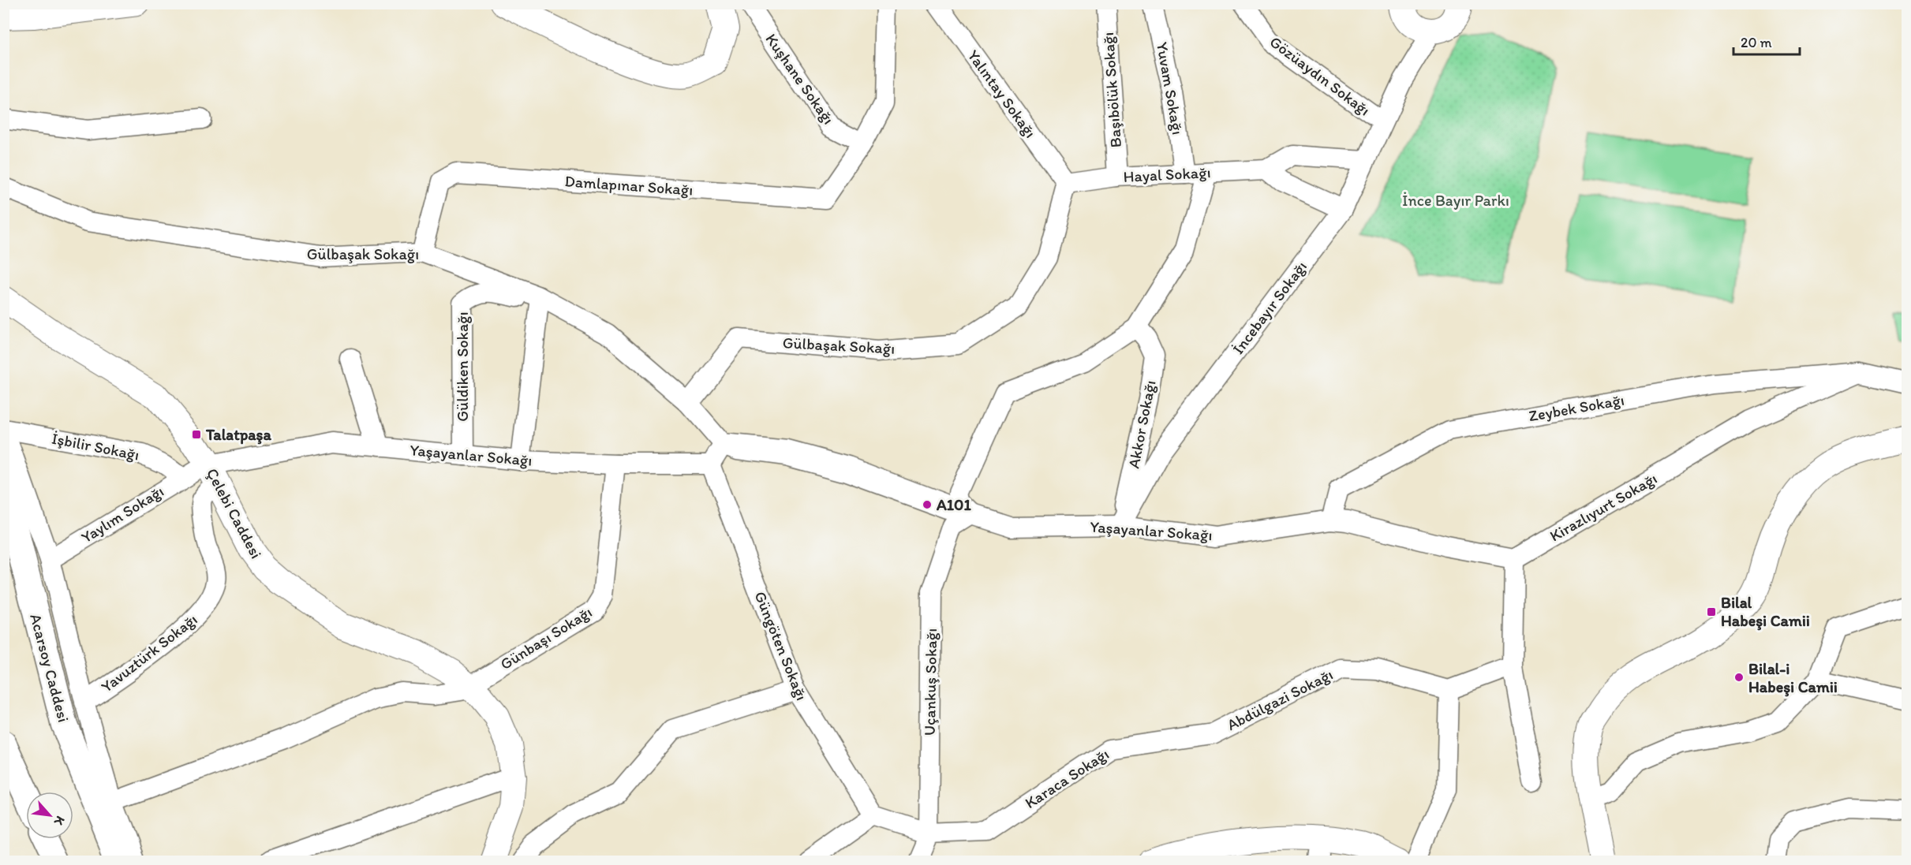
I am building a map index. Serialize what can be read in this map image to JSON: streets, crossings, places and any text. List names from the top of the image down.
{
  "streets": {
    "main road": ["Acarsoy Caddesi"],
    "street": [
      "Gözüaydın Sokağı",
      "Kuşhane Sokağı",
      "Yuvam Sokağı",
      "Başıbölük Sokağı",
      "Yalıntay Sokağı",
      "Hayal Sokağı",
      "Damlapınar Sokağı",
      "Gülbaşak Sokağı",
      "İncebayır Sokağı",
      "Güldiken Sokağı",
      "Zeybek Sokağı",
      "Akkor Sokağı",
      "İşbilir Sokağı",
      "Yaşayanlar Sokağı",
      "Kirazlıyurt Sokağı",
      "Çelebi Caddesi",
      "Yaylım Sokağı",
      "Günbaşı Sokağı",
      "Güngöten Sokağı",
      "Yavuztürk Sokağı",
      "Uçankuş Sokağı",
      "Abdülgazi Sokağı",
      "Karaca Sokağı"
    ]
  },
  "crossings": [
    ["Gözüaydın Sokağı", "İncebayır Sokağı"],
    ["Kuşhane Sokağı", "Damlapınar Sokağı"],
    ["Yuvam Sokağı", "Hayal Sokağı"],
    ["Başıbölük Sokağı", "Hayal Sokağı"],
    ["Yalıntay Sokağı", "Hayal Sokağı"],
    ["Yalıntay Sokağı", "Gülbaşak Sokağı"],
    ["Hayal Sokağı", "Gülbaşak Sokağı"],
    ["Hayal Sokağı", "İncebayır Sokağı"],
    ["Damlapınar Sokağı", "Gülbaşak Sokağı"],
    ["Gülbaşak Sokağı", "Güldiken Sokağı"],
    ["Gülbaşak Sokağı", "Yaşayanlar Sokağı"],
    ["İncebayır Sokağı", "Akkor Sokağı"],
    ["İncebayır Sokağı", "Yaşayanlar Sokağı"],
    ["Güldiken Sokağı", "Yaşayanlar Sokağı"],
    ["Zeybek Sokağı", "Yaşayanlar Sokağı"],
    ["Zeybek Sokağı", "Kirazlıyurt Sokağı"],
    ["Akkor Sokağı", "Yaşayanlar Sokağı"],
    ["İşbilir Sokağı", "Yaşayanlar Sokağı"],
    ["İşbilir Sokağı", "Çelebi Caddesi"],
    ["İşbilir Sokağı", "Yaylım Sokağı"],
    ["Yaşayanlar Sokağı", "Çelebi Caddesi"],
    ["Yaşayanlar Sokağı", "Yaylım Sokağı"],
    ["Yaşayanlar Sokağı", "Günbaşı Sokağı"],
    ["Yaşayanlar Sokağı", "Güngöten Sokağı"],
    ["Yaşayanlar Sokağı", "Uçankuş Sokağı"],
    ["Çelebi Caddesi", "Yaylım Sokağı"],
    ["Çelebi Caddesi", "Günbaşı Sokağı"],
    ["Çelebi Caddesi", "Yavuztürk Sokağı"],
    ["Uçankuş Sokağı", "Karaca Sokağı"],
    ["Abdülgazi Sokağı", "Karaca Sokağı"]
  ],
  "parks": ["İnce Bayır Parkı"],
  "places": {
    "transit": ["Talatpaşa", "Bilal Habeşi Camii"],
    "other": ["A101", "Bilal-i Habeşi Camii"]
  },
  "scale_bar": "20 m",
  "north": "bottom right"
}
